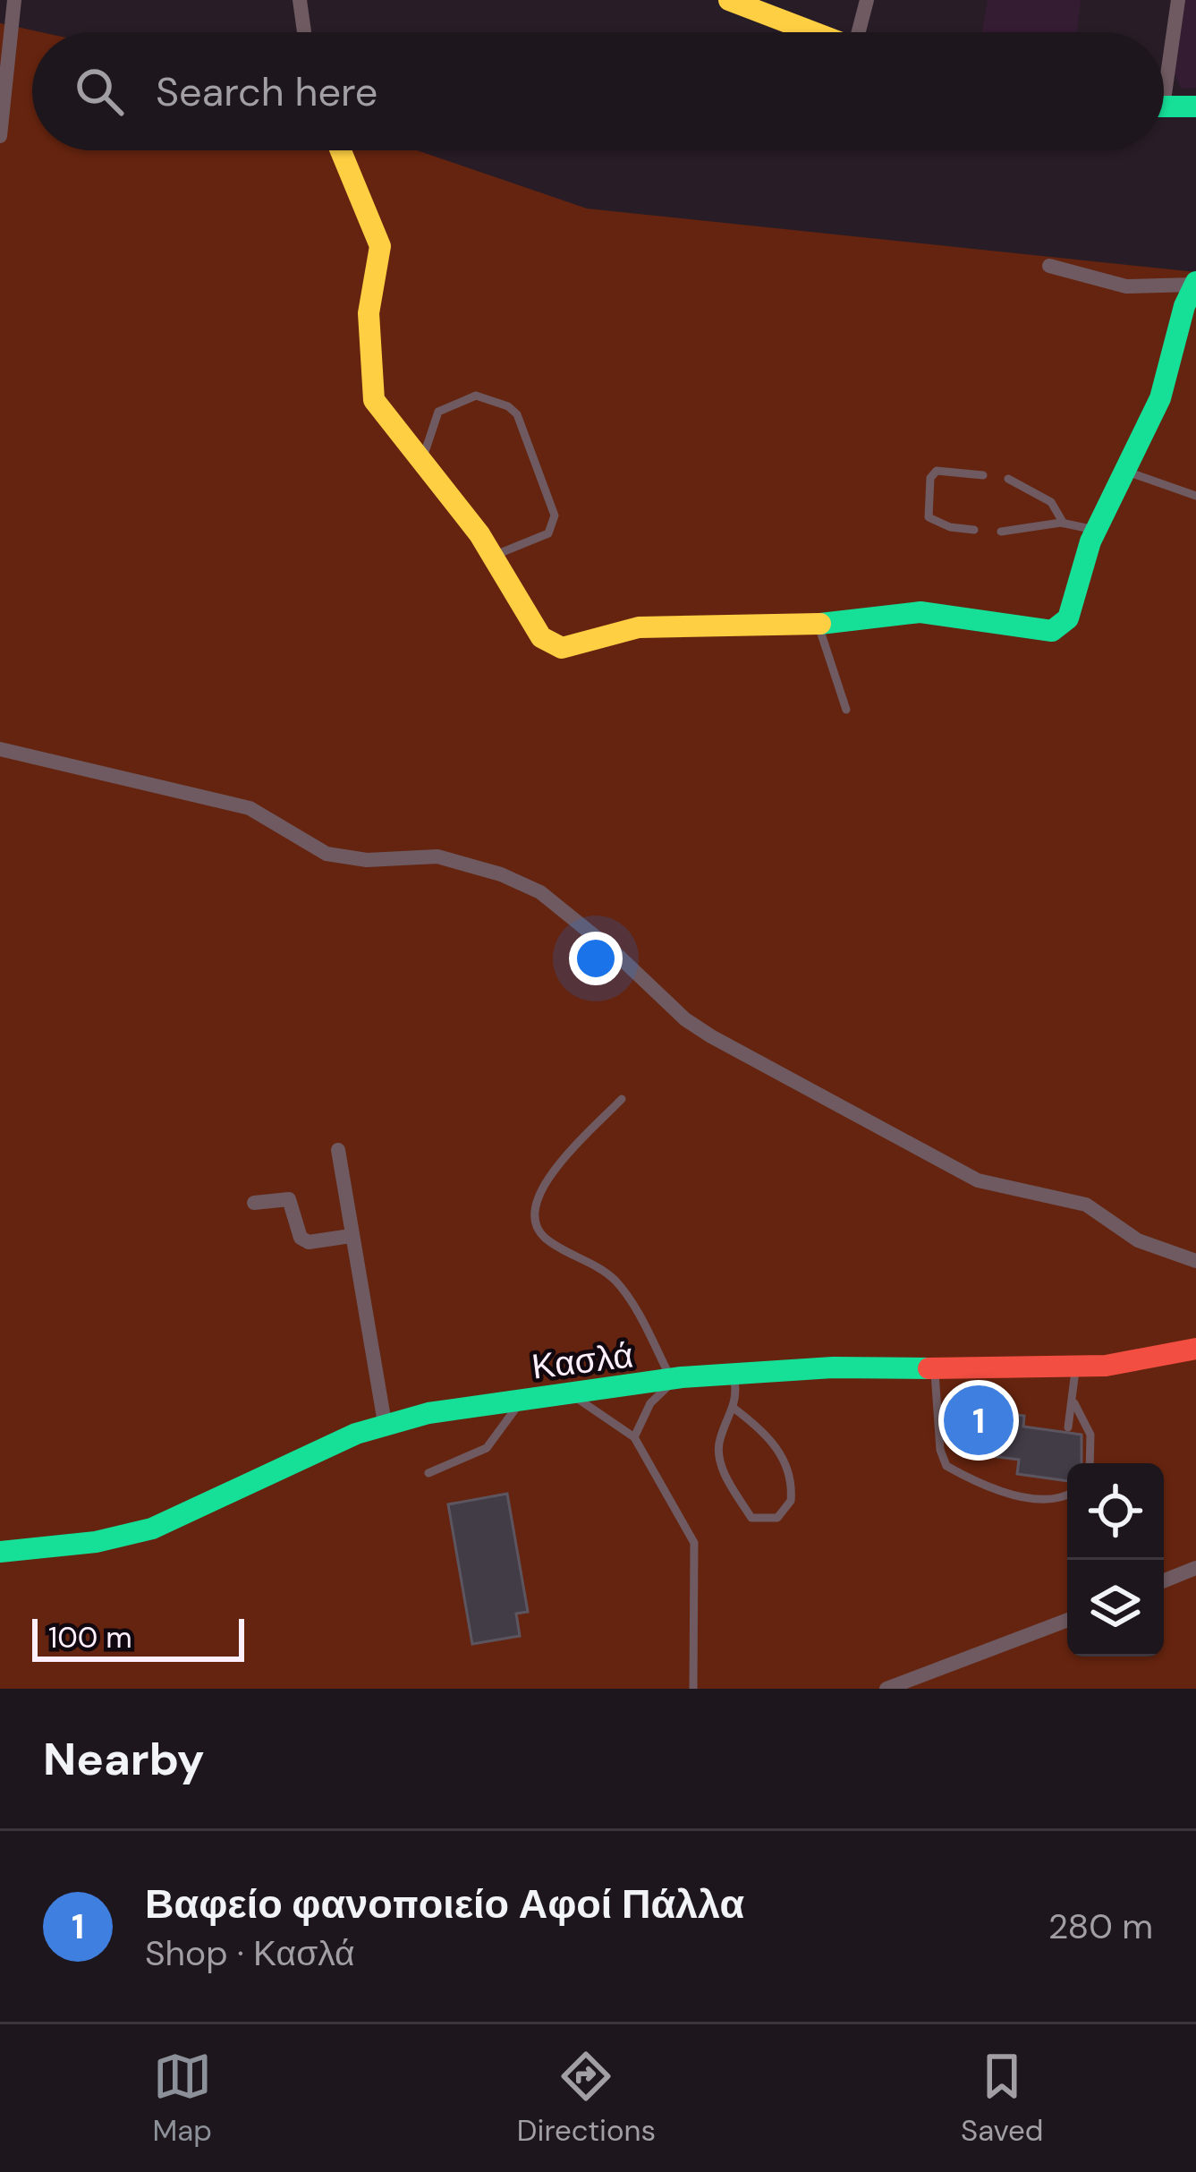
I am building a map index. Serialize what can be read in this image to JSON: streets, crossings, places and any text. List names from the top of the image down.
{
  "streets": {
    "street": ["Κασλά"]
  },
  "scale_bar": "100 m",
  "page": {
    "search": "Search here",
    "pins": "1",
    "scale": "100 m",
    "heading": "Nearby",
    "list": [
      {
        "mark": "1",
        "name": "Βαφείο φανοποιείο Αφοί Πάλλα",
        "note": "Shop · Κασλά",
        "value": "280 m"
      }
    ],
    "nav": ["Map", "Directions", "Saved"]
  }
}
